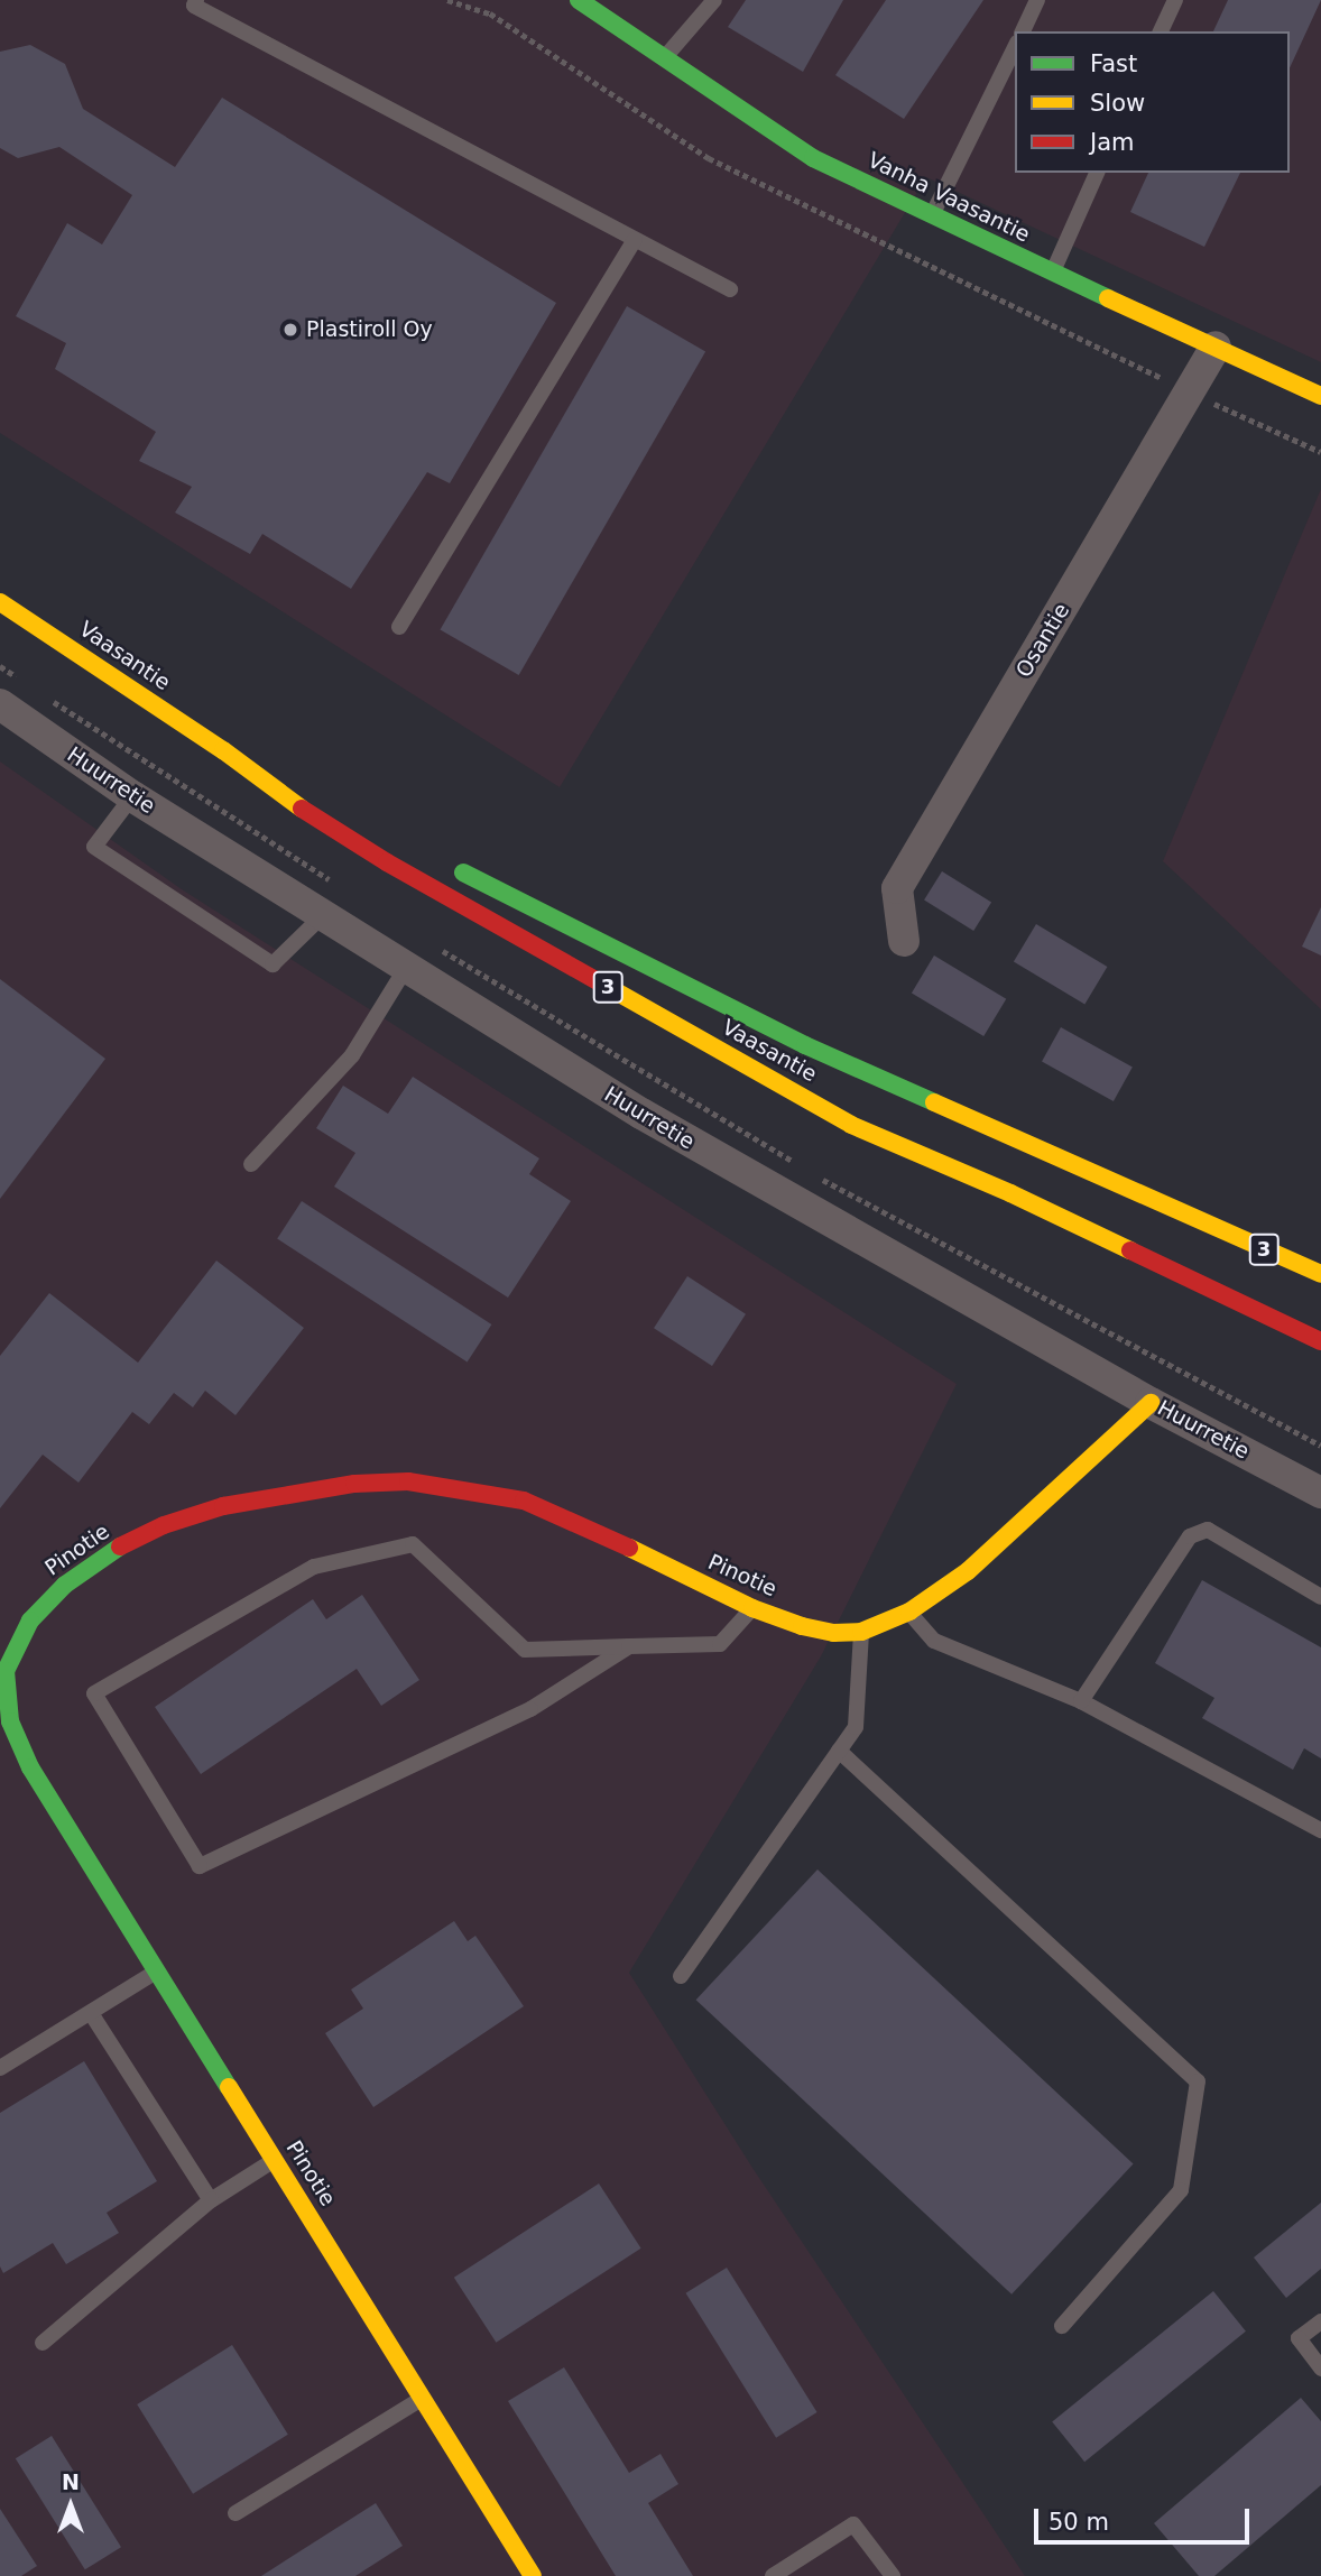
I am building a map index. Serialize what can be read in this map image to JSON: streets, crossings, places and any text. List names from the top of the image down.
{
  "streets": {
    "main road": [
      "Vanha Vaasantie",
      "Vaasantie",
      "3",
      "Pinotie"
    ],
    "street": ["Osantie", "Huurretie"]
  },
  "crossings": [
    ["Vanha Vaasantie", "Osantie"],
    ["Huurretie", "Pinotie"]
  ],
  "places": ["Plastiroll Oy"],
  "legend": ["Fast", "Slow", "Jam"],
  "scale_bar": "50 m",
  "north": "top"
}
